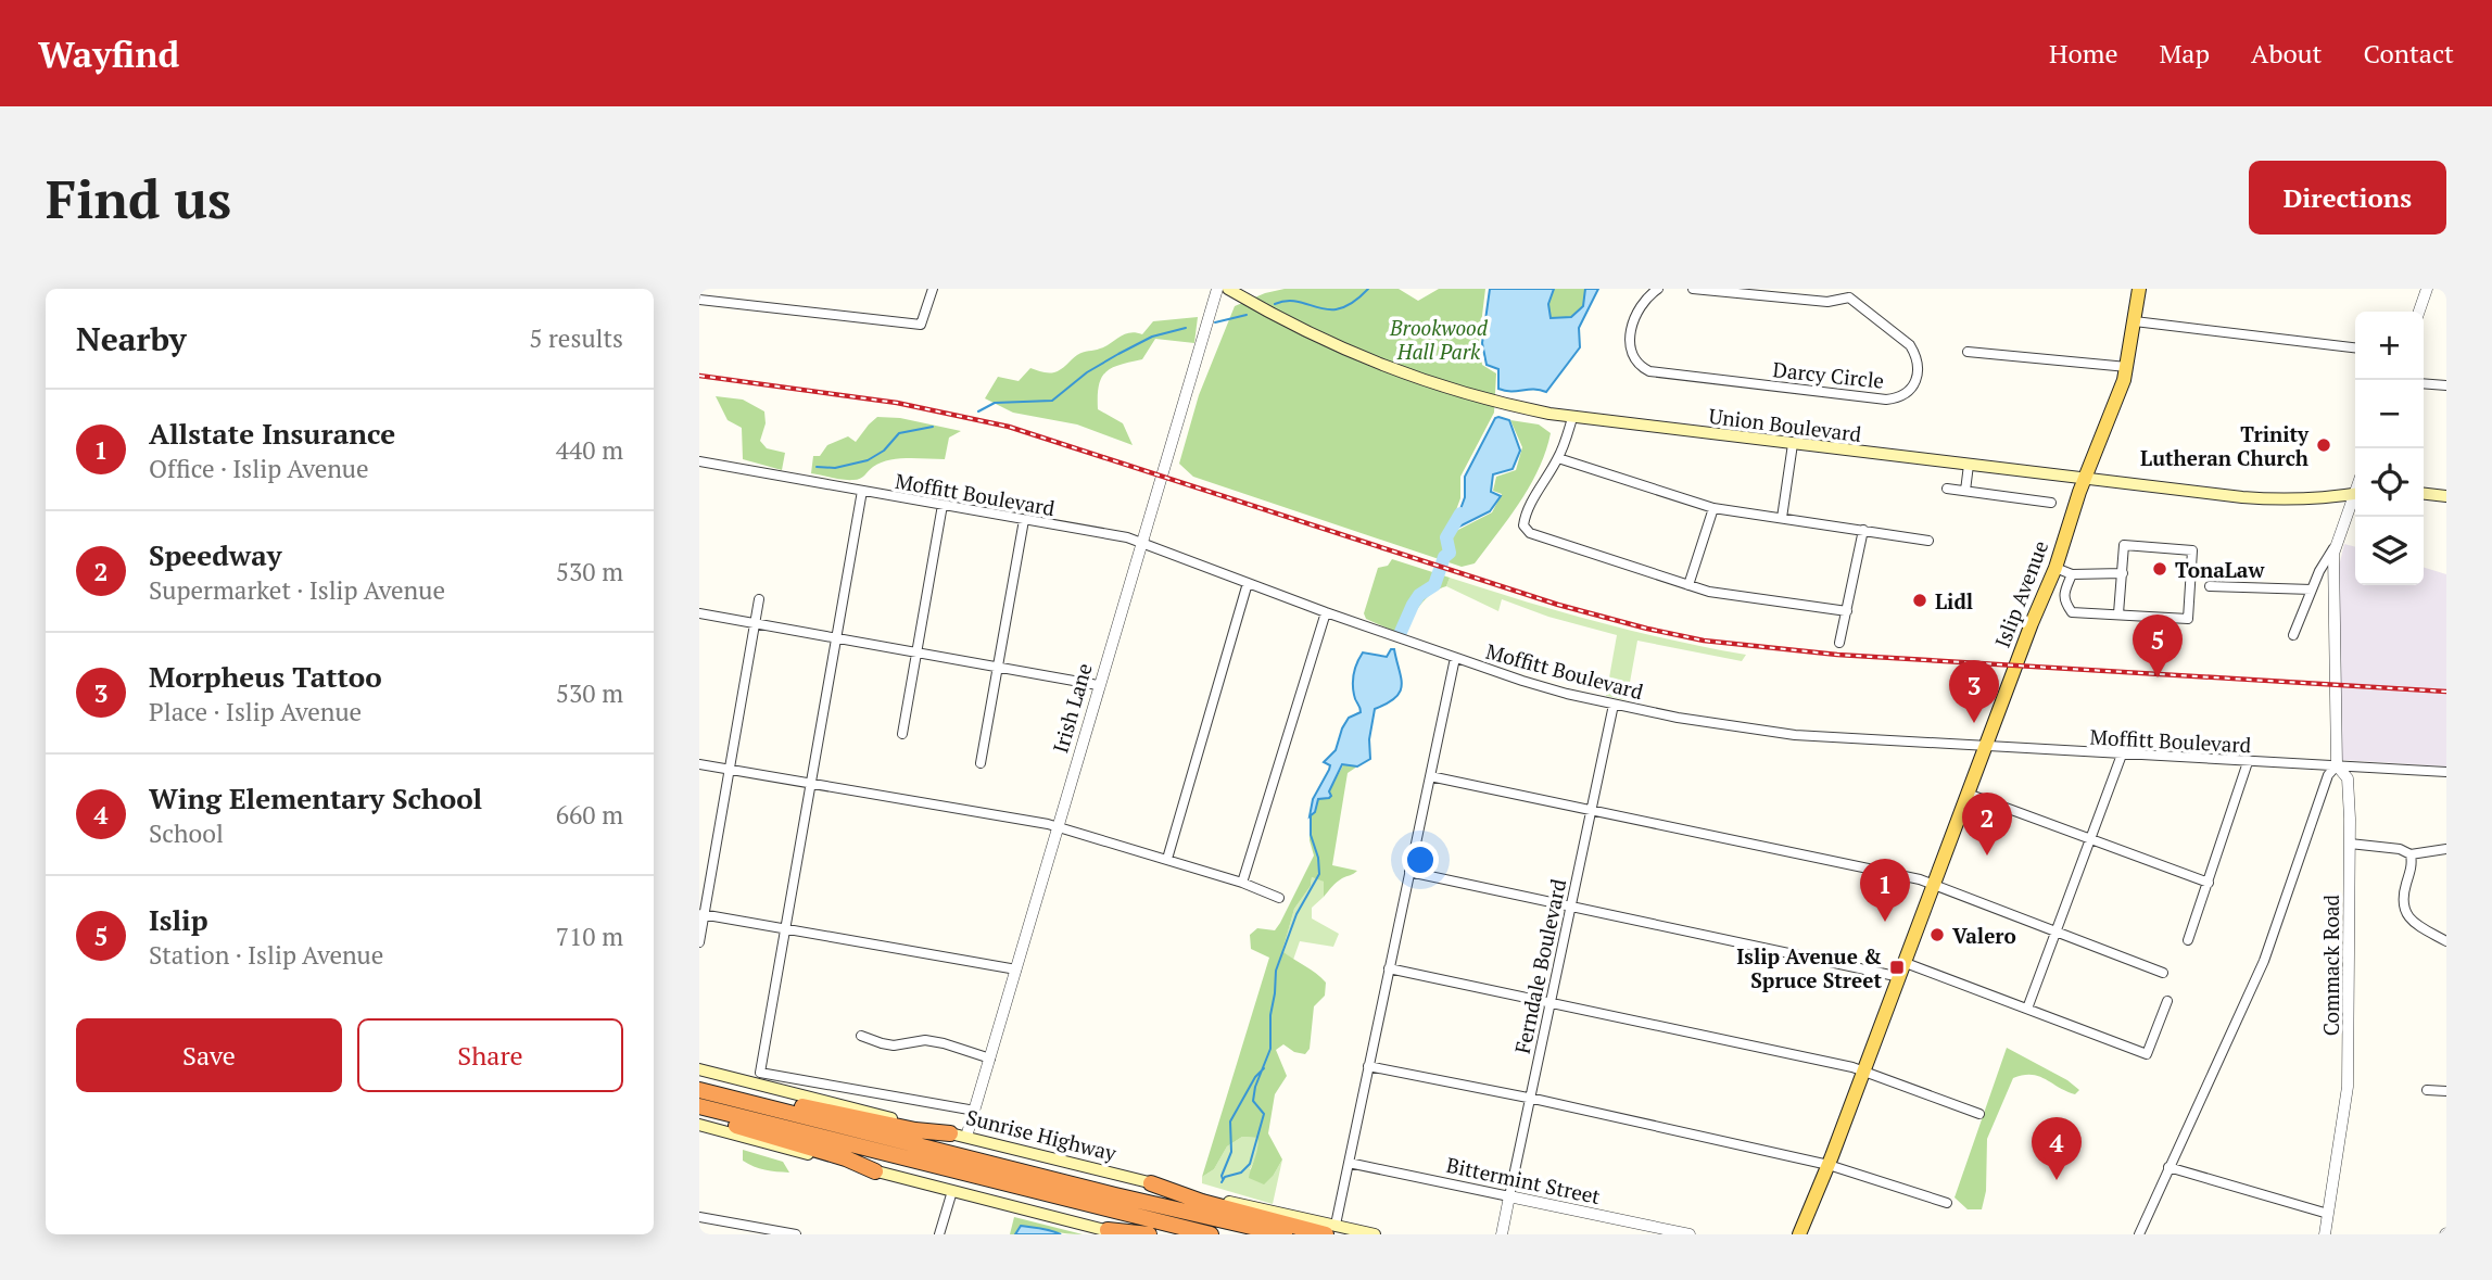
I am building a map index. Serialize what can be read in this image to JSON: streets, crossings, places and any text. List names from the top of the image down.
{
  "streets": {
    "highway": ["Sunrise Highway"],
    "main road": ["Union Boulevard", "Islip Avenue"],
    "street": [
      "Darcy Circle",
      "Moffitt Boulevard",
      "Irish Lane",
      "Commack Road",
      "Ferndale Boulevard",
      "Bittermint Street"
    ]
  },
  "crossings": [
    ["Union Boulevard", "Islip Avenue"],
    ["Moffitt Boulevard", "Islip Avenue"],
    ["Moffitt Boulevard", "Irish Lane"],
    ["Moffitt Boulevard", "Commack Road"],
    ["Moffitt Boulevard", "Ferndale Boulevard"],
    ["Irish Lane", "Sunrise Highway"],
    ["Ferndale Boulevard", "Bittermint Street"]
  ],
  "parks": ["Brookwood Hall Park"],
  "places": {
    "other": [
      "Trinity Lutheran Church",
      "TonaLaw",
      "Lidl",
      "Valero"
    ],
    "transit": ["Islip Avenue & Spruce Street"]
  },
  "page": {
    "header": "Wayfind",
    "nav": [
      "Home",
      "Map",
      "About",
      "Contact"
    ],
    "buttons": [
      "Directions",
      ["Save", "Share"]
    ],
    "title": "Find us",
    "heading": ["Nearby", "5 results"],
    "map_buttons": ["+", "−"],
    "list": [
      {
        "mark": "1",
        "name": "Allstate Insurance",
        "note": "Office · Islip Avenue",
        "value": "440 m"
      },
      {
        "mark": "2",
        "name": "Speedway",
        "note": "Supermarket · Islip Avenue",
        "value": "530 m"
      },
      {
        "mark": "3",
        "name": "Morpheus Tattoo",
        "note": "Place · Islip Avenue",
        "value": "530 m"
      },
      {
        "mark": "4",
        "name": "Wing Elementary School",
        "note": "School",
        "value": "660 m"
      },
      {
        "mark": "5",
        "name": "Islip",
        "note": "Station · Islip Avenue",
        "value": "710 m"
      }
    ],
    "pins": [
      "5",
      "3",
      "2",
      "1",
      "4"
    ]
  }
}
